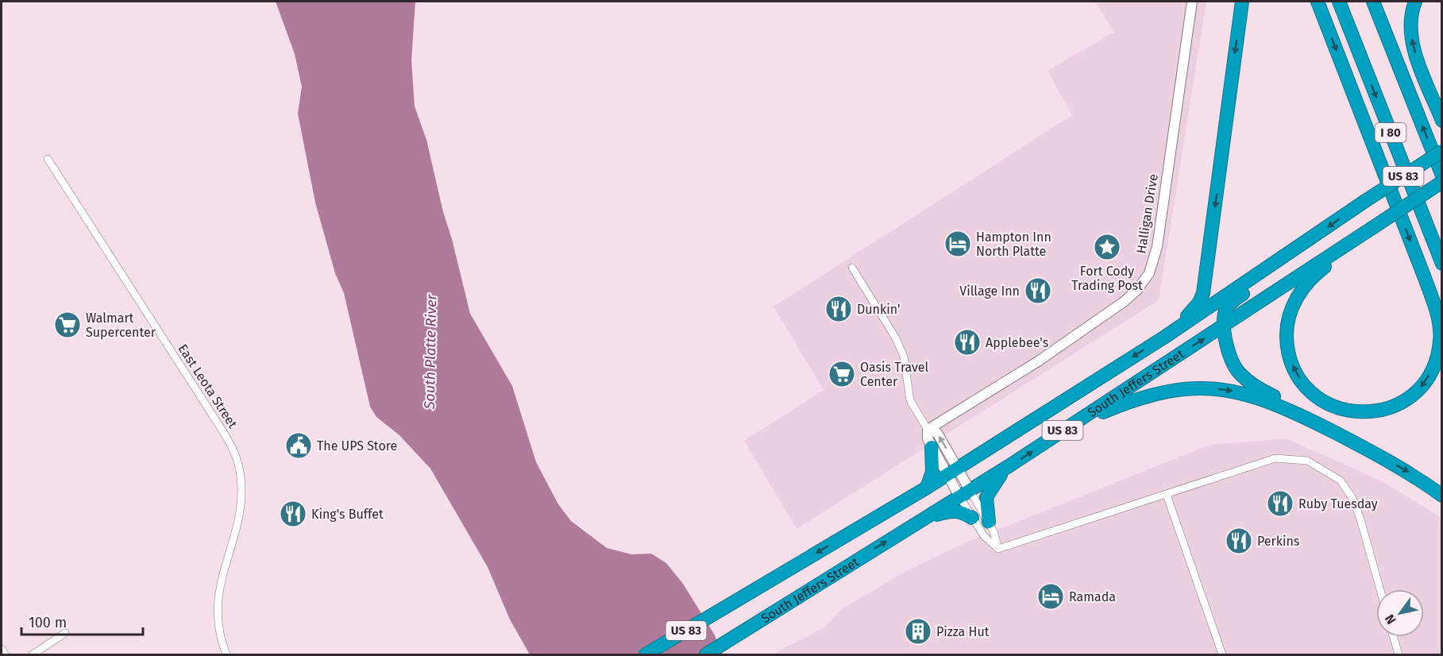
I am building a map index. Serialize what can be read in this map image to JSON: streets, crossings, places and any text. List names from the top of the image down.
{
  "streets": {
    "highway": ["I 80", "US 83", "South Jeffers Street"],
    "street": ["Halligan Drive", "East Leota Street"]
  },
  "water": ["South Platte River"],
  "places": {
    "hotel": ["Hampton Inn North Platte", "Ramada"],
    "place": ["Fort Cody Trading Post"],
    "restaurant": [
      "Village Inn",
      "Dunkin'",
      "Applebee's",
      "Ruby Tuesday",
      "King's Buffet",
      "Perkins"
    ],
    "supermarket": ["Walmart Supercenter", "Oasis Travel Center"],
    "public building": ["The UPS Store"],
    "building": ["Pizza Hut"]
  },
  "scale_bar": "100 m",
  "north": "bottom left"
}
